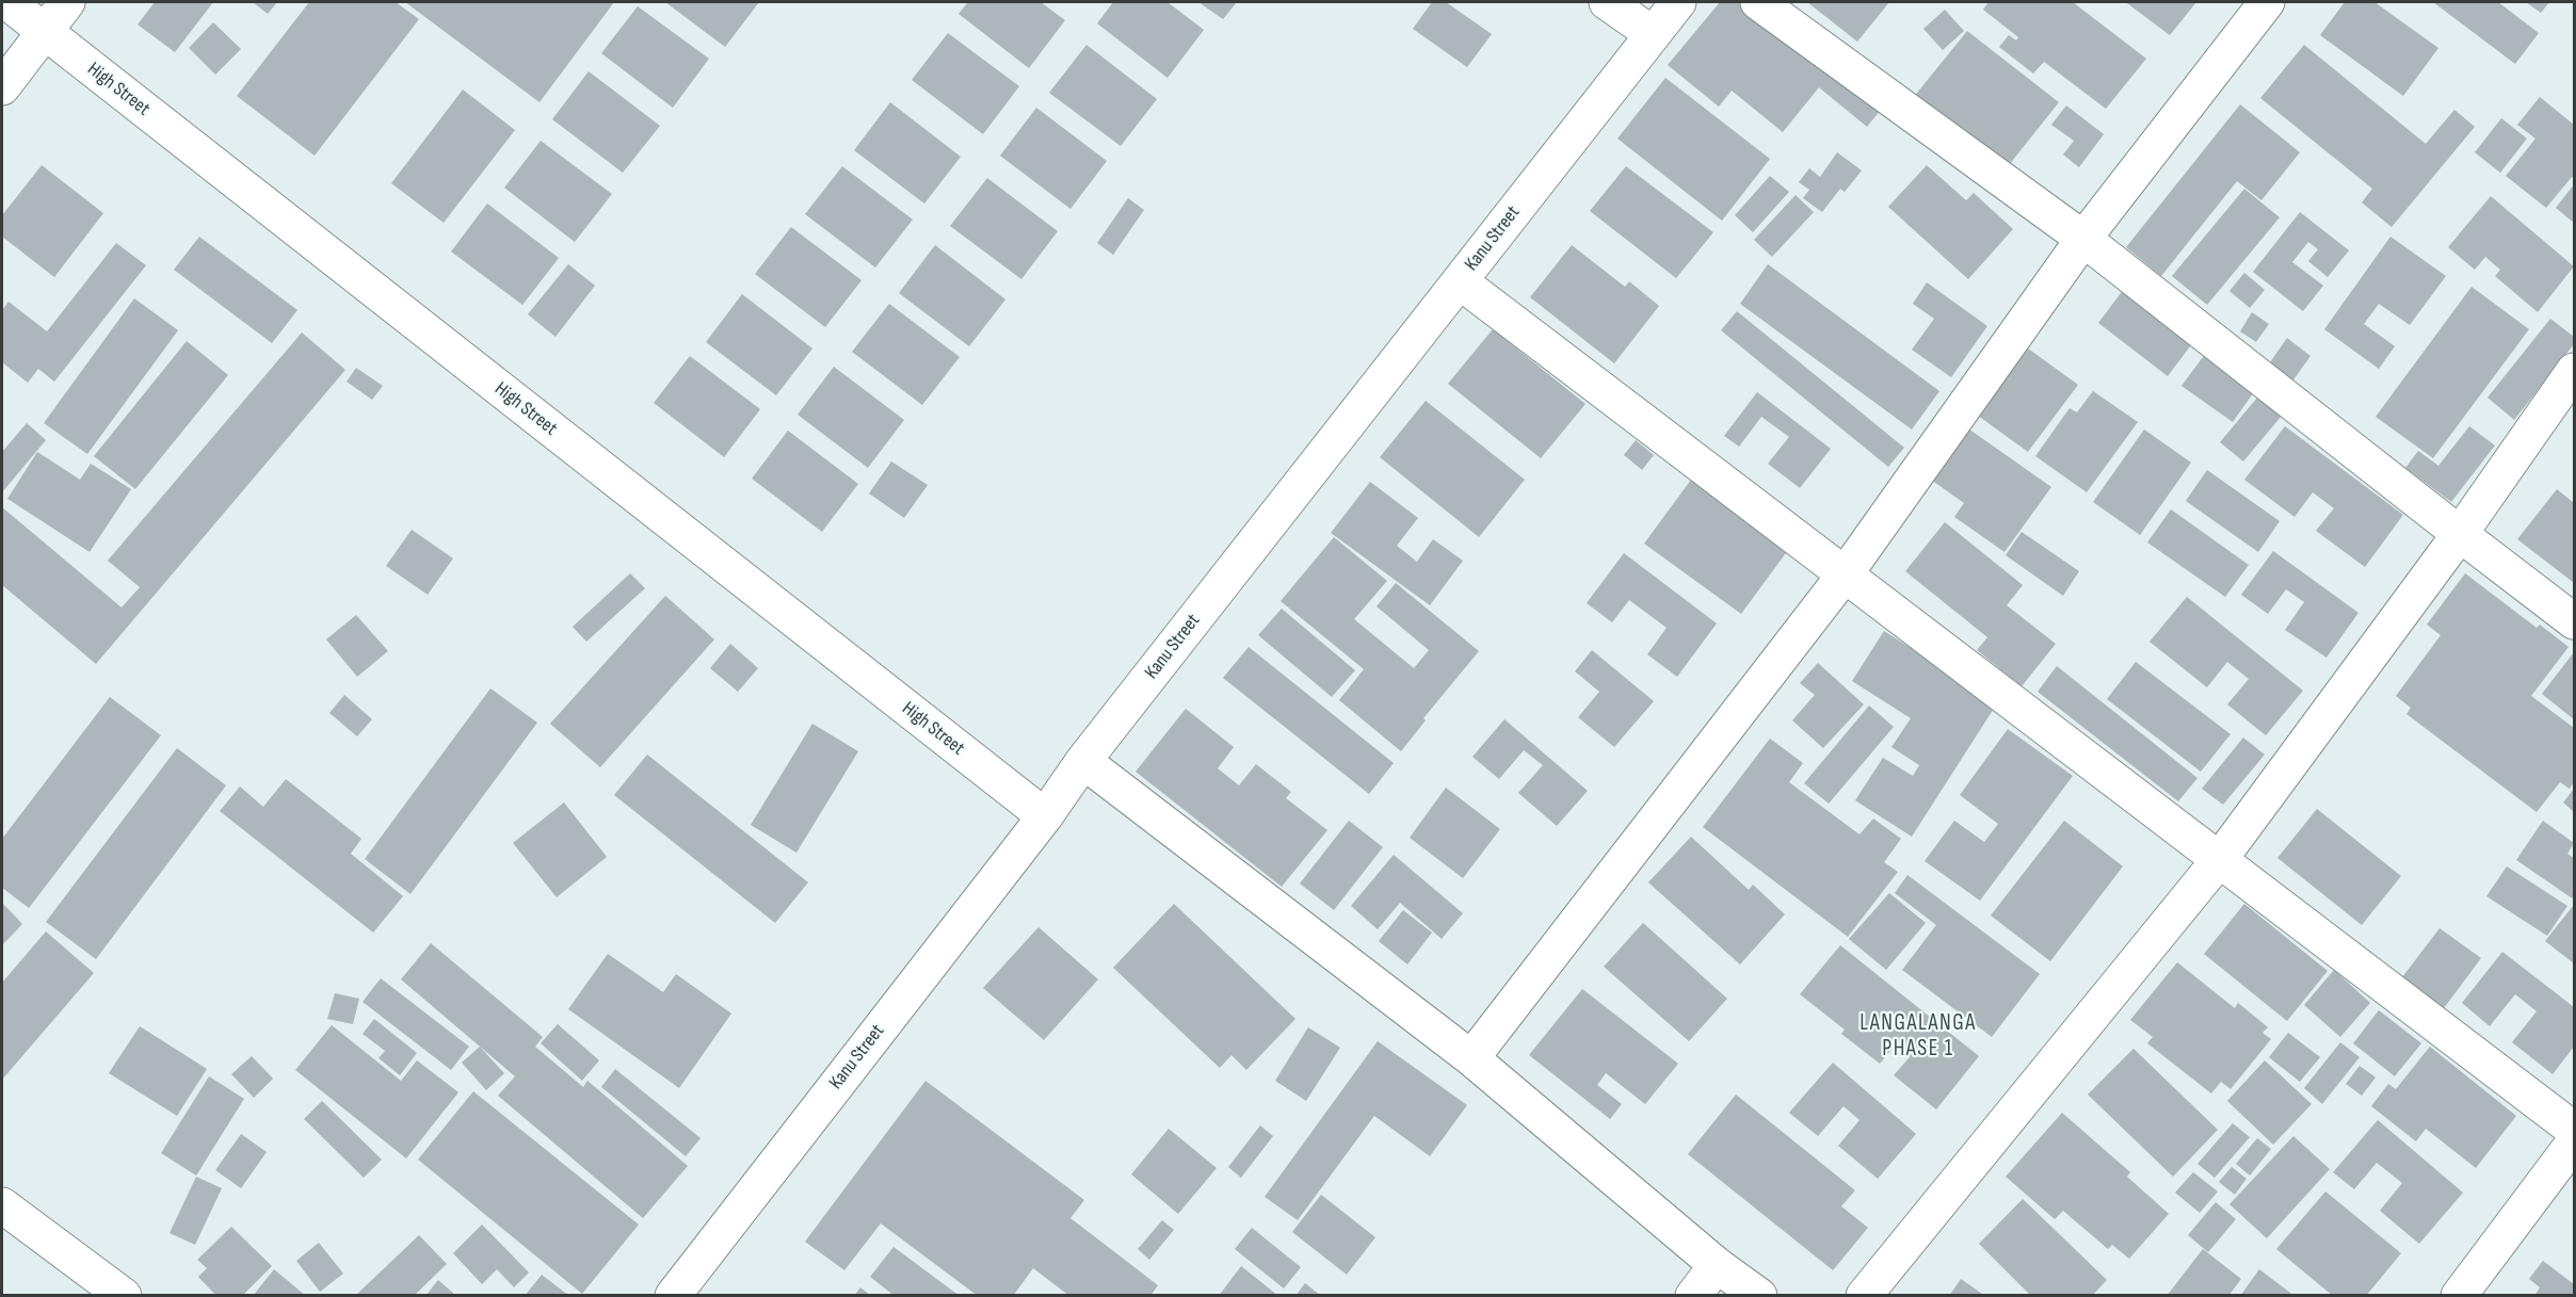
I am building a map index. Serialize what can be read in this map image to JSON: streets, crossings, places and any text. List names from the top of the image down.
{
  "streets": {
    "street": ["High Street", "Kanu Street"]
  },
  "crossings": [
    ["High Street", "Kanu Street"]
  ],
  "districts": ["LANGALANGA PHASE 1"]
}
